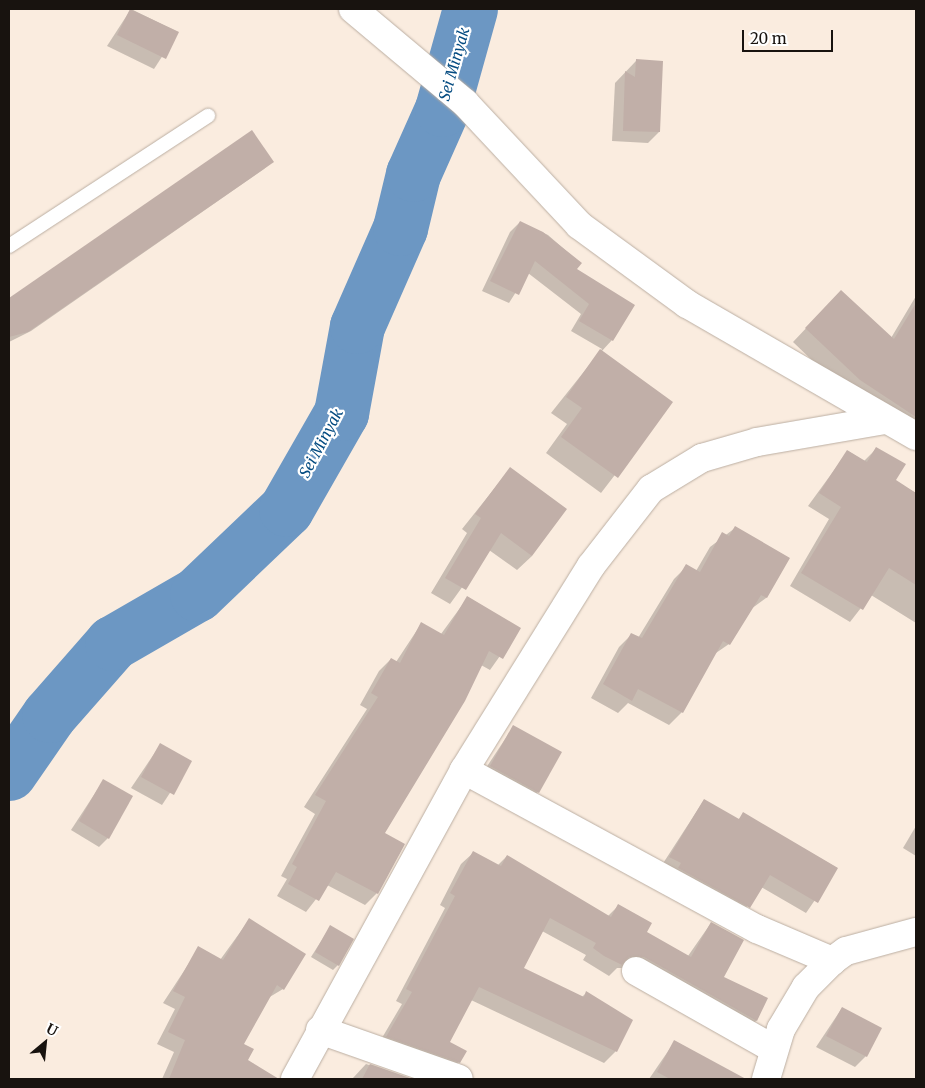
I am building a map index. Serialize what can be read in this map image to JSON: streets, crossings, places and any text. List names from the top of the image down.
{
  "water": ["Sei Minyak"],
  "scale_bar": "20 m",
  "north": "top right"
}
